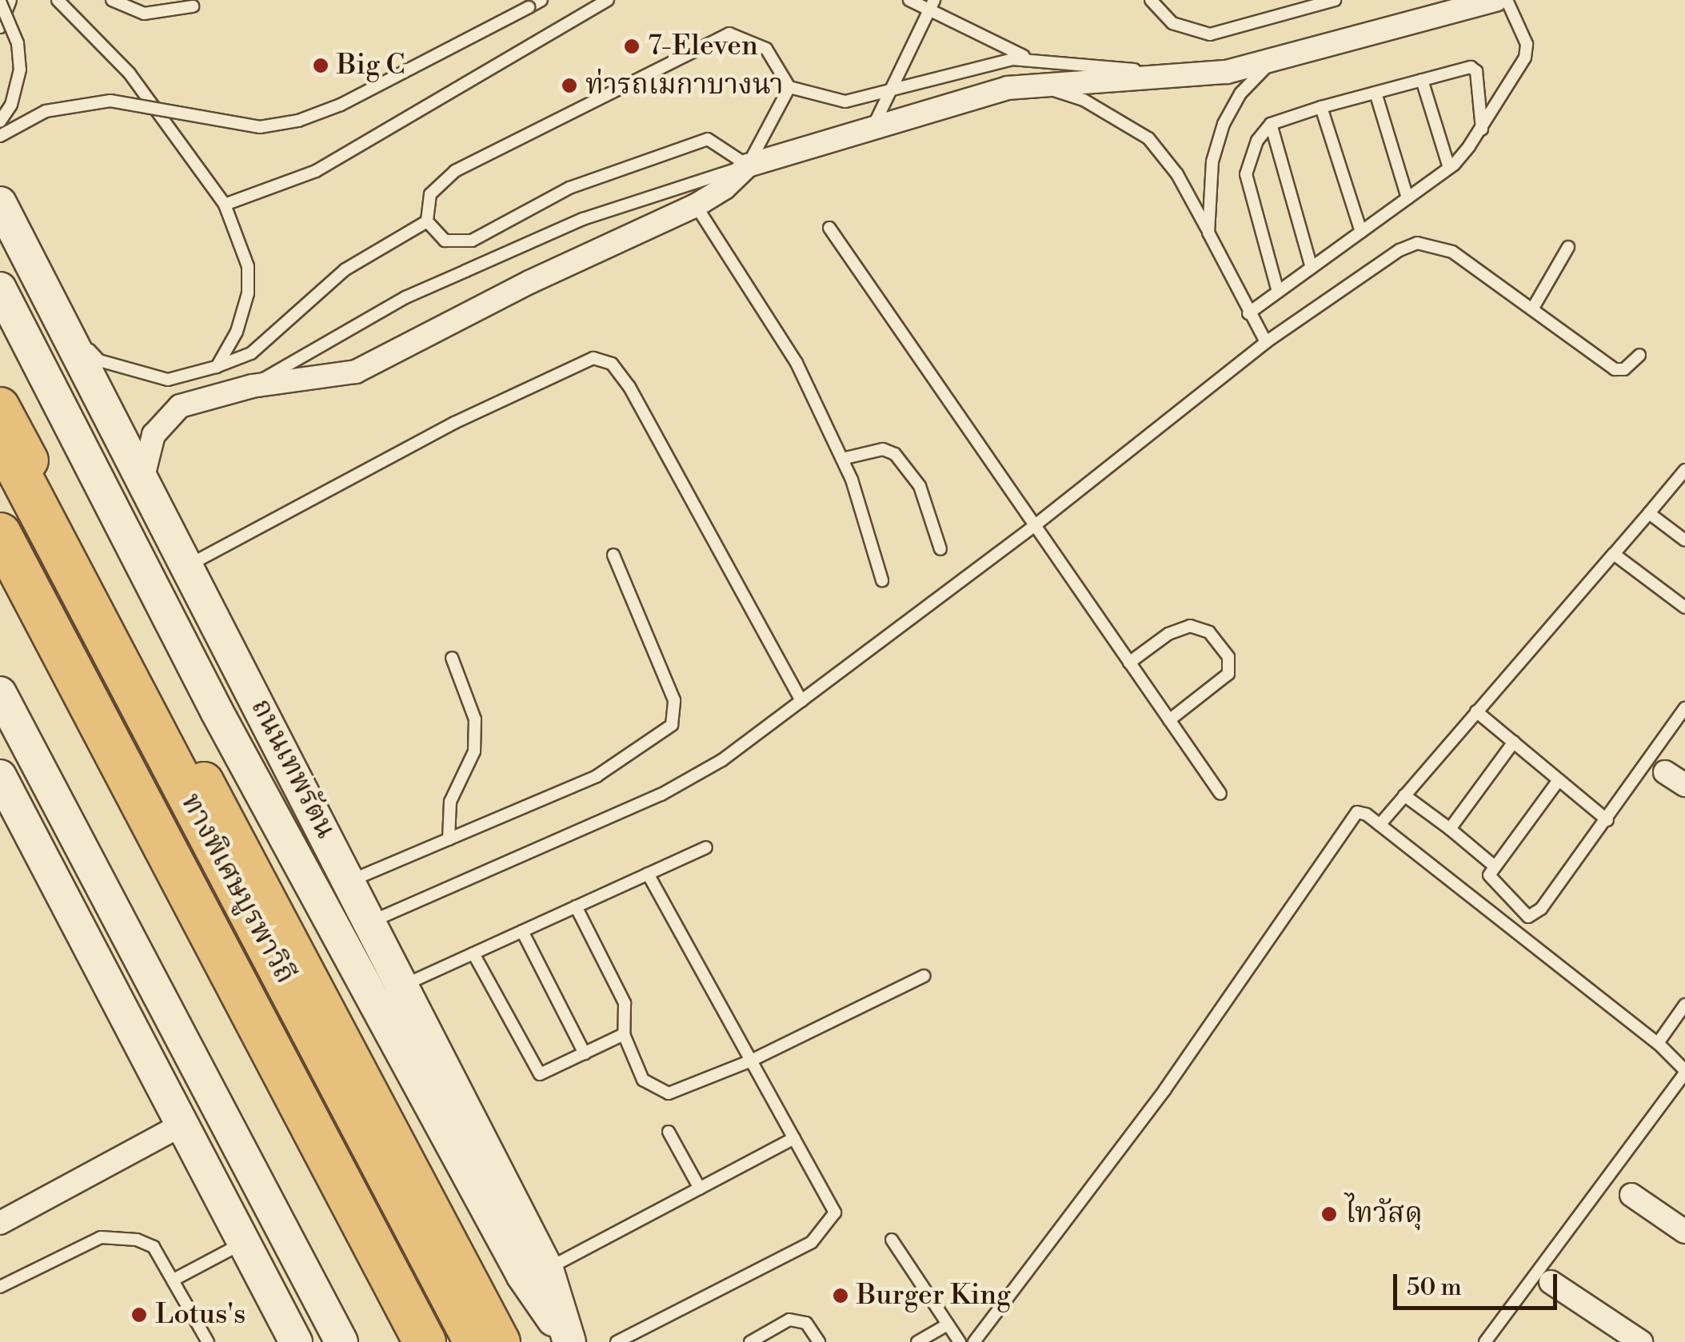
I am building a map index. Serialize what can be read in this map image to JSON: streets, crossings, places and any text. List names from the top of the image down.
{
  "streets": {
    "highway": ["ทางพิเศษบูรพาวิถี"],
    "main road": ["ถนนเทพรัตน"]
  },
  "places": [
    "7-Eleven",
    "Big C",
    "ท่ารถเมกาบางนา",
    "ไทวัสดุ",
    "Burger King",
    "Lotus's"
  ],
  "scale_bar": "50 m"
}
